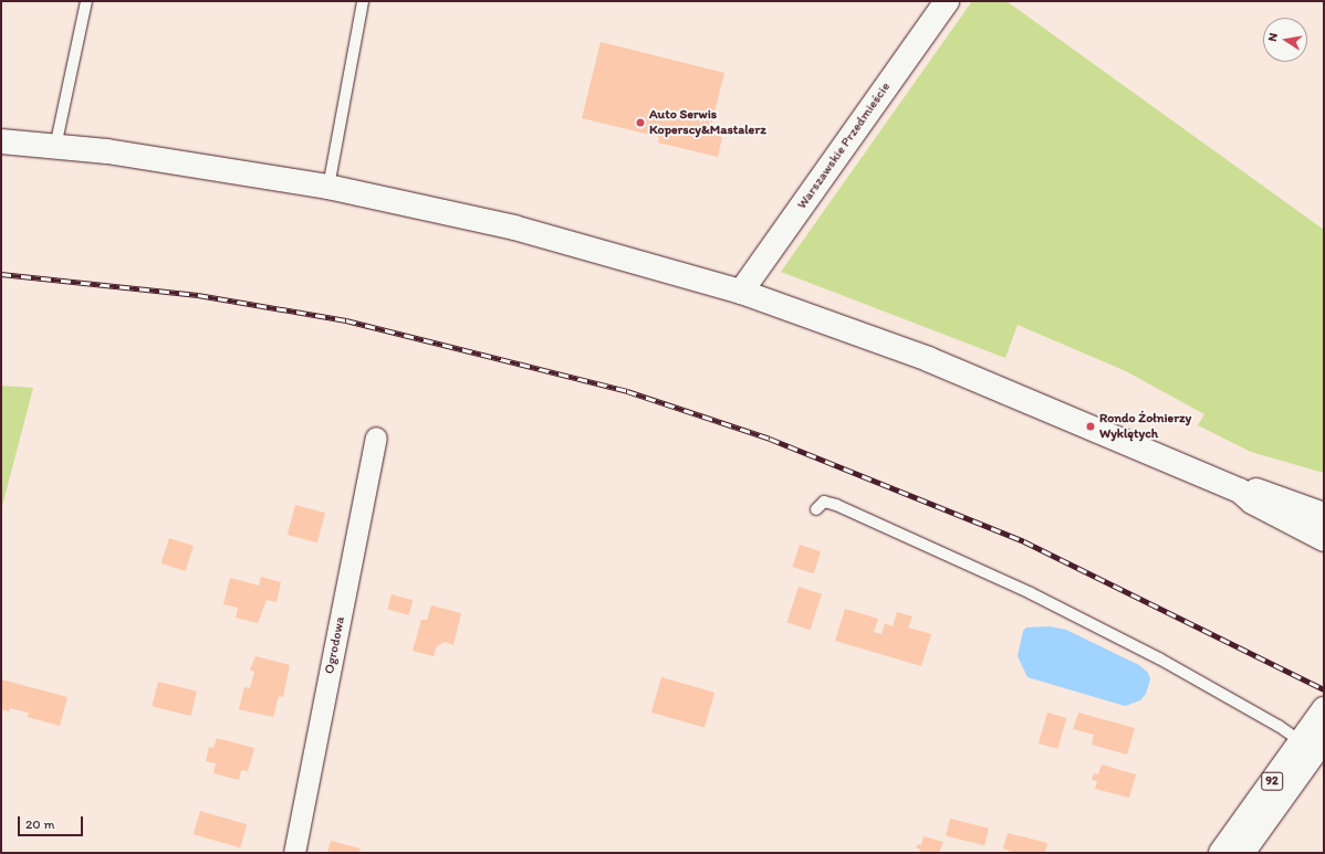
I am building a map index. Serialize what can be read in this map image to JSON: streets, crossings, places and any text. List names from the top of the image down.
{
  "streets": {
    "street": ["Warszawskie Przedmieście", "Ogrodowa", "92"]
  },
  "places": ["Auto Serwis Koperscy&Mastalerz", "Rondo Żołnierzy Wyklętych"],
  "scale_bar": "20 m",
  "north": "left"
}
